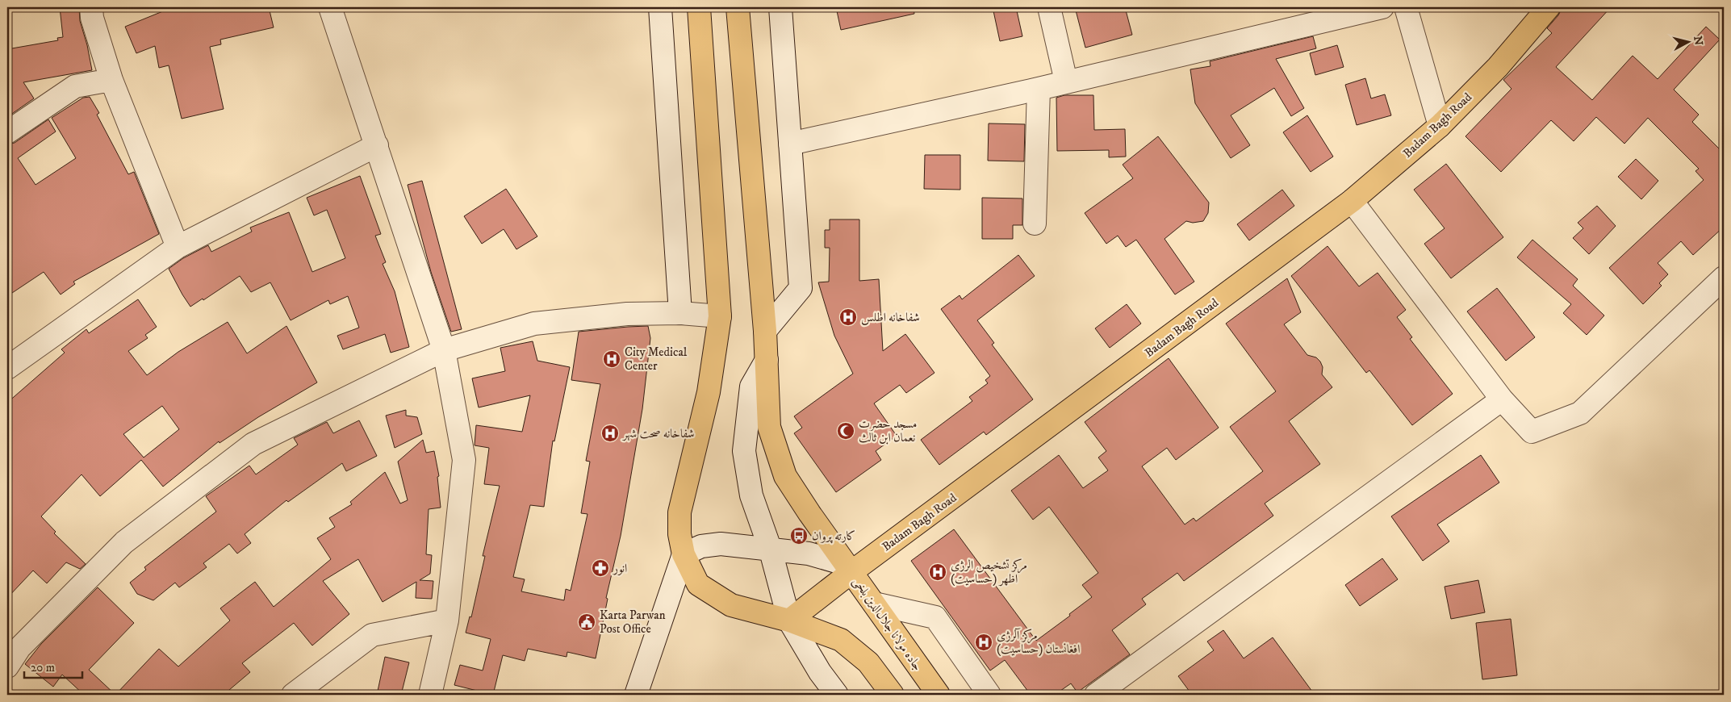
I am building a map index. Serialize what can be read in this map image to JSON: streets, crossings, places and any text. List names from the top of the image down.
{
  "streets": {
    "main road": ["Badam Bagh Road", "جاده مولانا جلال‌الدین بلخی"]
  },
  "crossings": [
    ["Badam Bagh Road", "جاده مولانا جلال‌الدین بلخی"]
  ],
  "places": {
    "hospital": [
      "شفاخانه اطلس",
      "City Medical Center",
      "شفاخانه صحت شهر",
      "مرکز تشخیص الرژی (حساسیت) اظهر",
      "مرکز آلرژی (حساسیت) افغانستان"
    ],
    "mosque": ["مسجد حضرت نعمان ابن ثالث"],
    "bus stop": ["کارته پروان"],
    "pharmacy": ["انور"],
    "public building": ["Karta Parwan Post Office"]
  },
  "scale_bar": "20 m",
  "north": "right"
}
